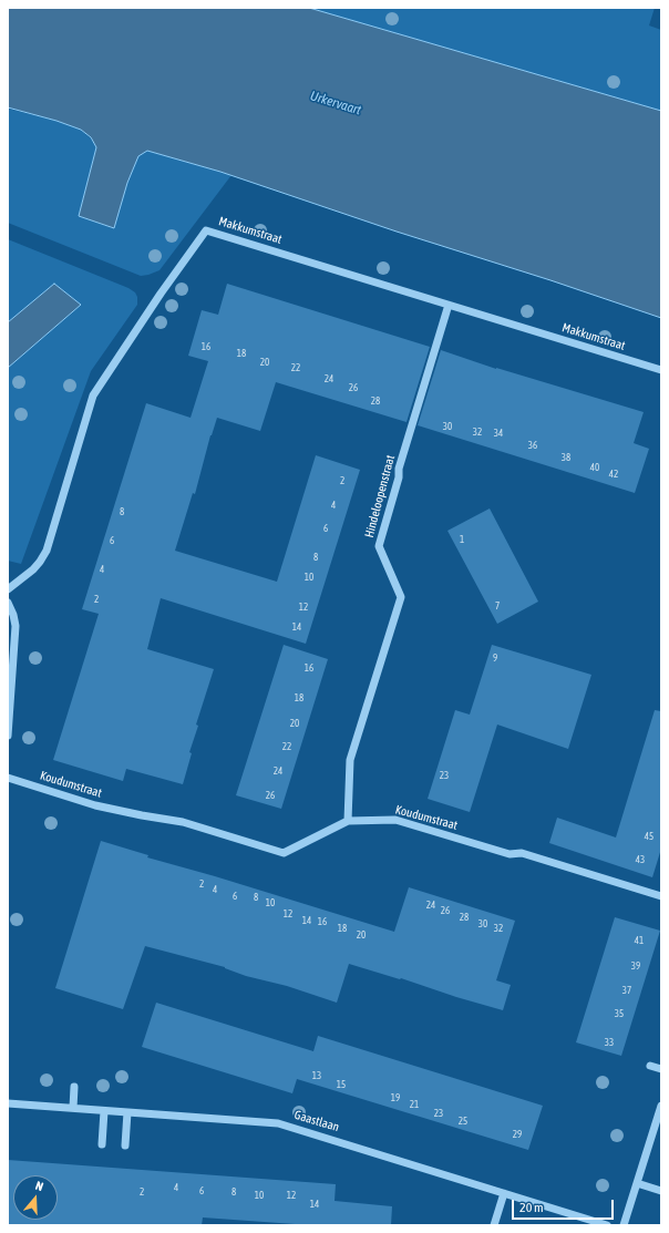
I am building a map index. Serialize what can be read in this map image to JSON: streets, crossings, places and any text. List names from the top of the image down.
{
  "streets": {
    "street": [
      "Makkumstraat",
      "Hindeloopenstraat",
      "Koudumstraat",
      "Gaastlaan"
    ]
  },
  "crossings": [
    ["Makkumstraat", "Hindeloopenstraat"],
    ["Hindeloopenstraat", "Koudumstraat"]
  ],
  "water": ["Urkervaart"],
  "house_numbers": [
    "16",
    "18",
    "20",
    "22",
    "24",
    "26",
    "28",
    "30",
    "32",
    "34",
    "36",
    "38",
    "40",
    "42",
    "2",
    "4",
    "8",
    "6",
    "1",
    "6",
    "8",
    "4",
    "10",
    "2",
    "7",
    "12",
    "14",
    "9",
    "16",
    "18",
    "20",
    "22",
    "24",
    "23",
    "26",
    "45",
    "43",
    "2",
    "4",
    "6",
    "8",
    "10",
    "24",
    "26",
    "12",
    "28",
    "14",
    "16",
    "30",
    "18",
    "32",
    "20",
    "41",
    "39",
    "37",
    "35",
    "33",
    "13",
    "15",
    "19",
    "21",
    "23",
    "25",
    "29",
    "4",
    "6",
    "2",
    "8",
    "10",
    "12",
    "14"
  ],
  "scale_bar": "20 m",
  "north": "top"
}
